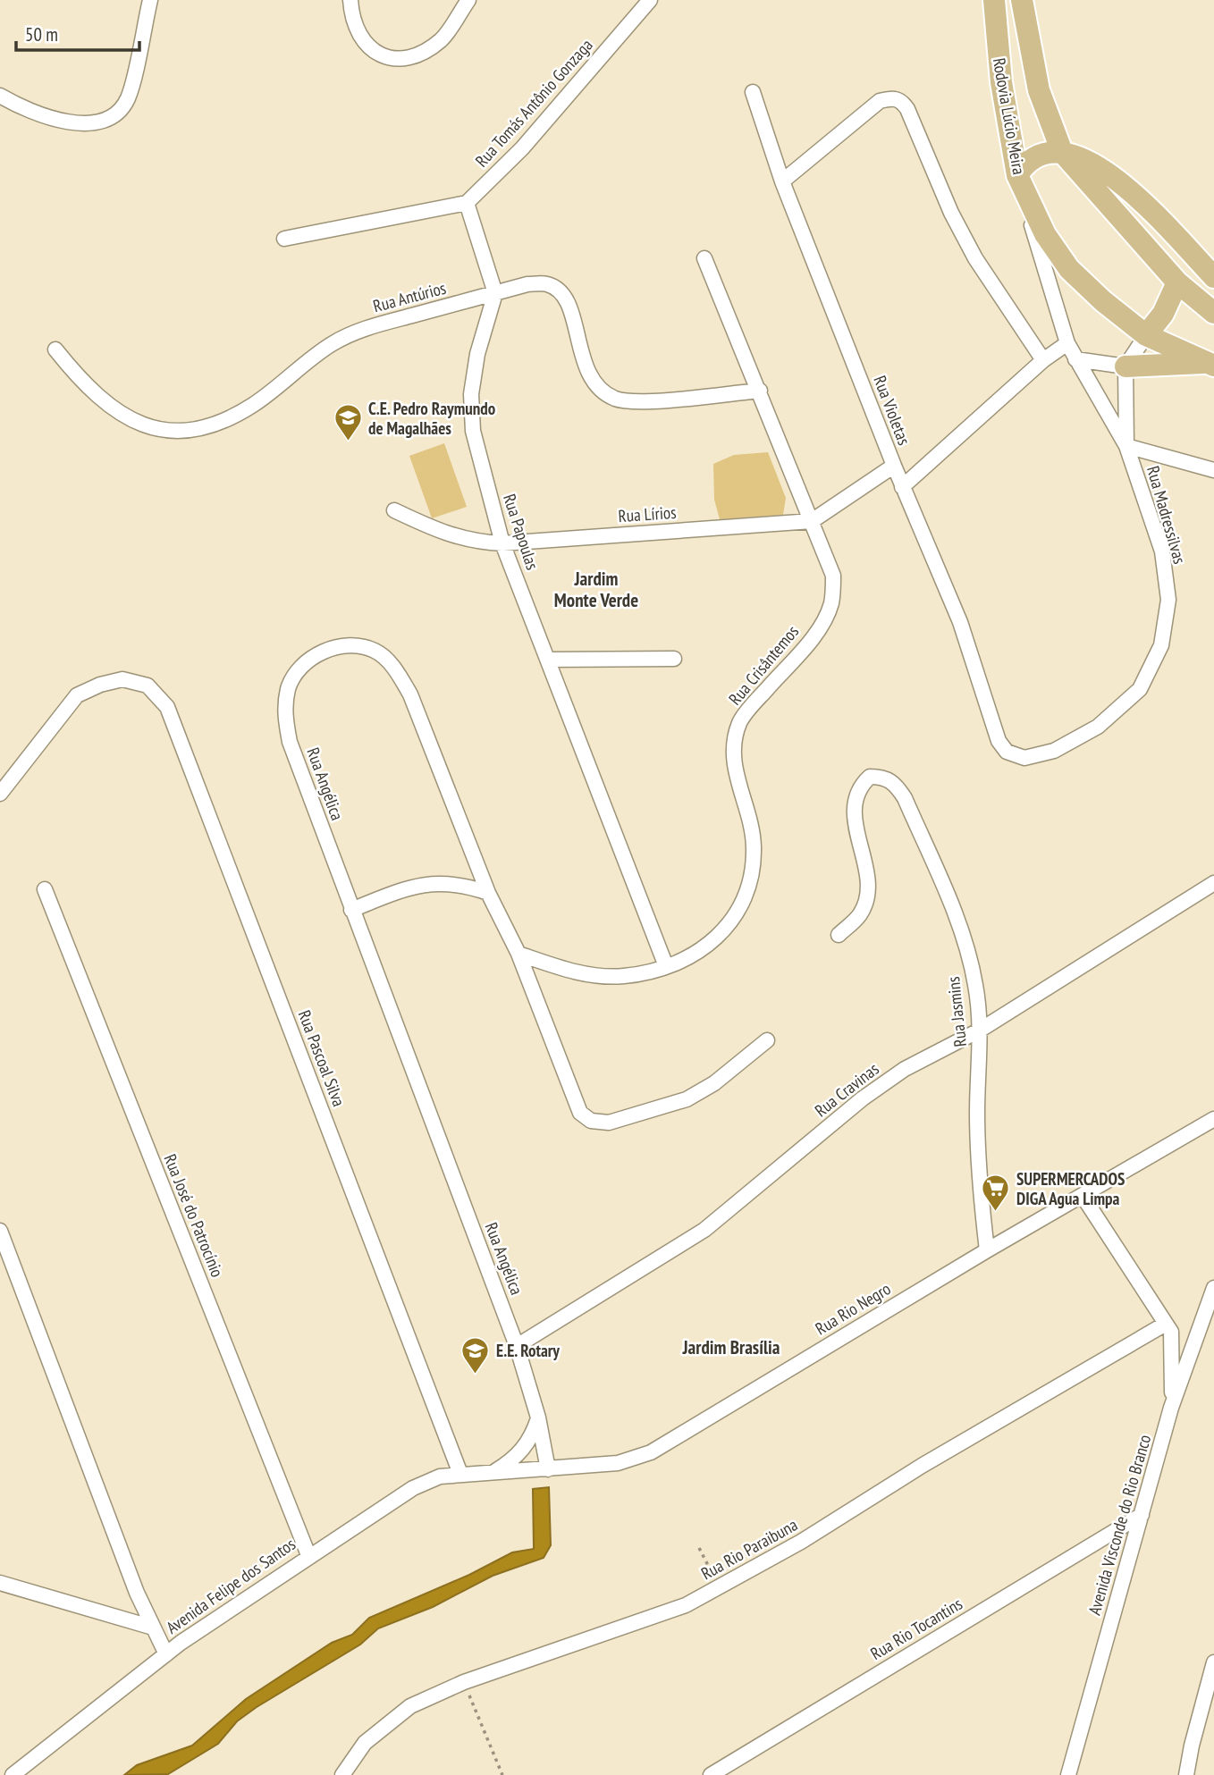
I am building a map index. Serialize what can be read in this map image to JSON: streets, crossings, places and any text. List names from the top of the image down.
{
  "streets": {
    "main road": ["Rodovia Lúcio Meira"],
    "street": [
      "Rua Tomás Antônio Gonzaga",
      "Rua Antúrios",
      "Rua Violetas",
      "Rua Lírios",
      "Rua Madressilvas",
      "Rua Papoulas",
      "Rua Crisântemos",
      "Rua Angélica",
      "Rua Jasmins",
      "Rua Pascoal Silva",
      "Rua Cravinas",
      "Rua José do Patrocínio",
      "Rua Rio Negro",
      "Avenida Visconde do Rio Branco",
      "Rua Rio Paraibuna",
      "Avenida Felipe dos Santos",
      "Rua Rio Tocantins"
    ]
  },
  "crossings": [
    ["Rodovia Lúcio Meira", "Rua Madressilvas"],
    ["Rua Antúrios", "Rua Papoulas"],
    ["Rua Antúrios", "Rua Crisântemos"],
    ["Rua Violetas", "Rua Lírios"],
    ["Rua Violetas", "Rua Madressilvas"],
    ["Rua Lírios", "Rua Papoulas"],
    ["Rua Lírios", "Rua Crisântemos"],
    ["Rua Papoulas", "Rua Crisântemos"],
    ["Rua Crisântemos", "Rua Angélica"],
    ["Rua Angélica", "Rua Cravinas"],
    ["Rua Angélica", "Rua Rio Negro"],
    ["Rua Jasmins", "Rua Cravinas"],
    ["Rua Jasmins", "Rua Rio Negro"],
    ["Rua Pascoal Silva", "Avenida Felipe dos Santos"],
    ["Rua José do Patrocínio", "Avenida Felipe dos Santos"],
    ["Rua Rio Negro", "Avenida Felipe dos Santos"],
    ["Avenida Visconde do Rio Branco", "Rua Rio Paraibuna"],
    ["Avenida Visconde do Rio Branco", "Rua Rio Tocantins"]
  ],
  "districts": ["Jardim Monte Verde", "Jardim Brasília"],
  "places": {
    "school or university": ["C.E. Pedro Raymundo de Magalhães", "E.E. Rotary"],
    "supermarket": ["SUPERMERCADOS DIGA Agua Limpa"]
  },
  "scale_bar": "50 m"
}
